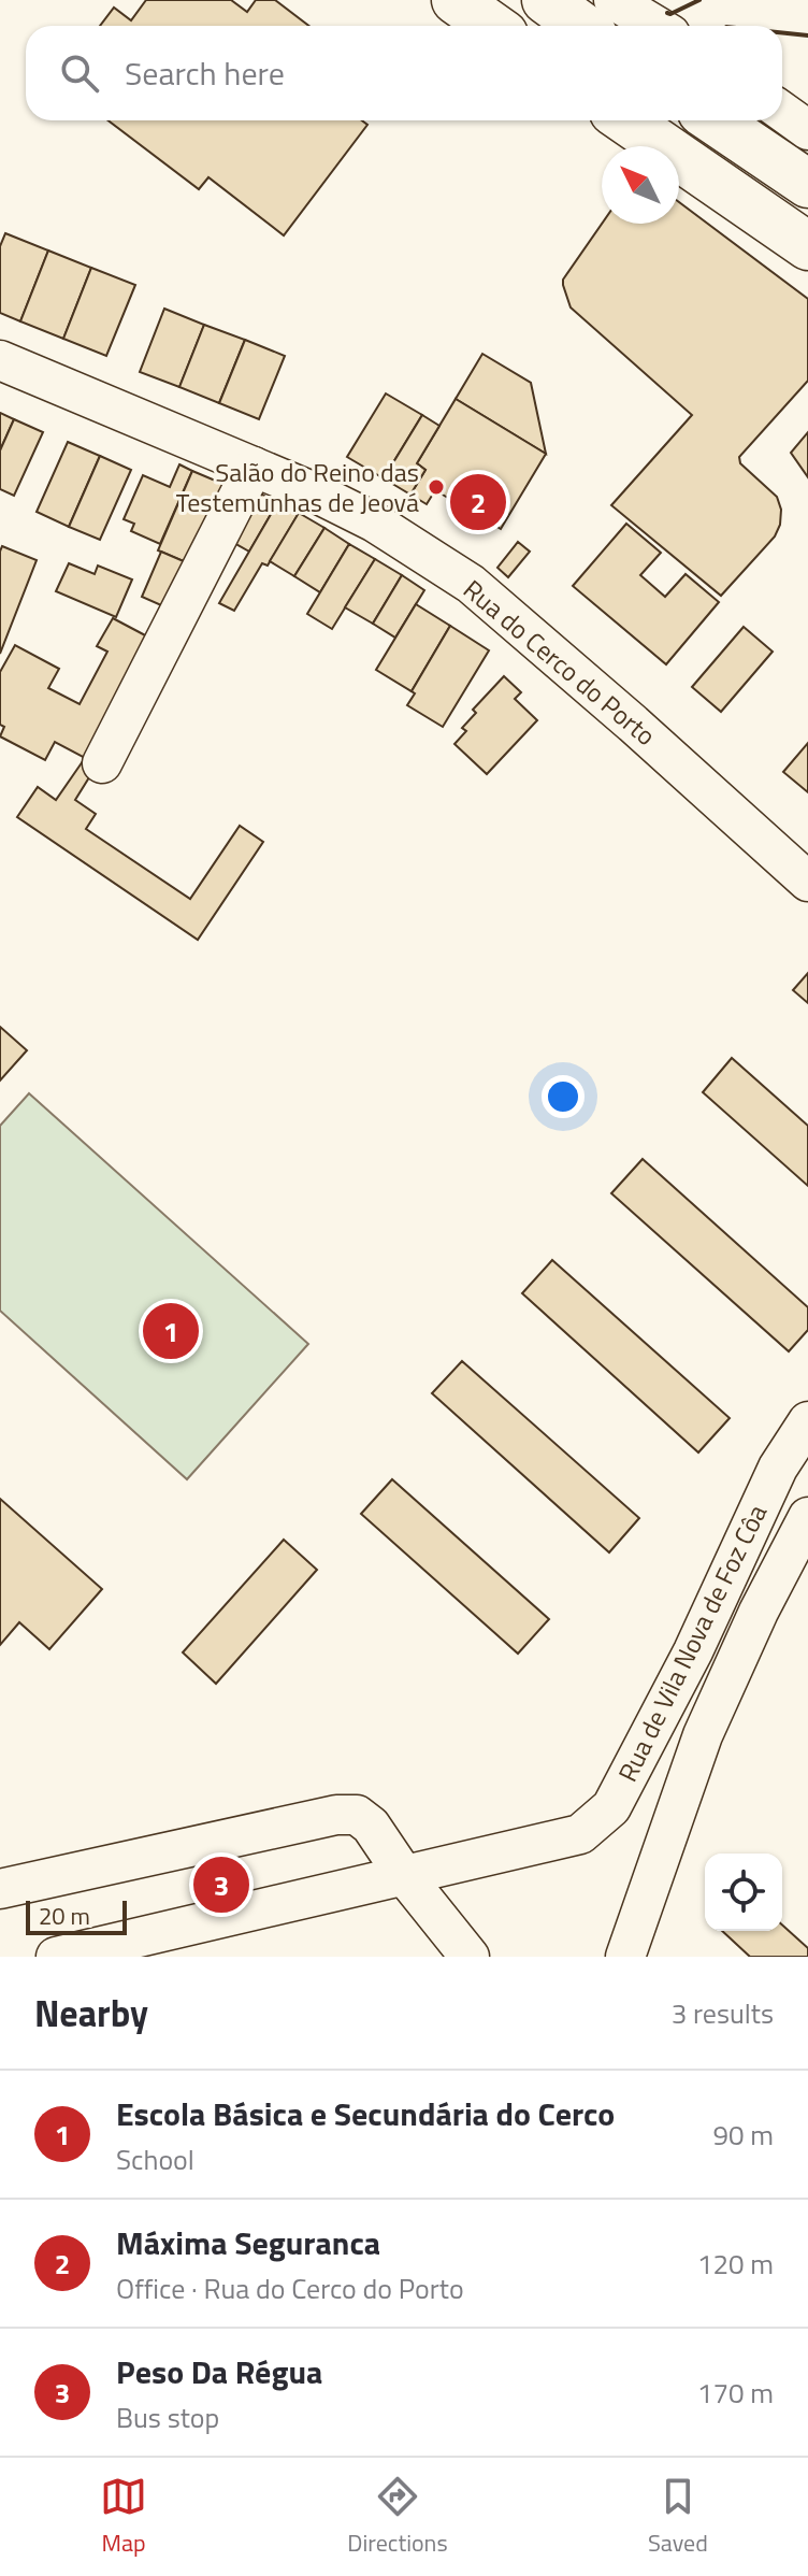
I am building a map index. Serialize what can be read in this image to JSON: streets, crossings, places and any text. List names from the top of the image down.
{
  "streets": {
    "street": ["Rua do Cerco do Porto", "Rua de Vila Nova de Foz Côa"]
  },
  "places": ["Salão do Reino das Testemunhas de Jeová"],
  "scale_bar": "20 m",
  "north": "top left",
  "page": {
    "search": "Search here",
    "pins": ["2", "1", "3"],
    "scale": "20 m",
    "heading": ["Nearby", "3 results"],
    "list": [
      {
        "mark": "1",
        "name": "Escola Básica e Secundária do Cerco",
        "note": "School",
        "value": "90 m"
      },
      {
        "mark": "2",
        "name": "Máxima Seguranca",
        "note": "Office · Rua do Cerco do Porto",
        "value": "120 m"
      },
      {
        "mark": "3",
        "name": "Peso Da Régua",
        "note": "Bus stop",
        "value": "170 m"
      }
    ],
    "nav": ["Map", "Directions", "Saved"]
  }
}
